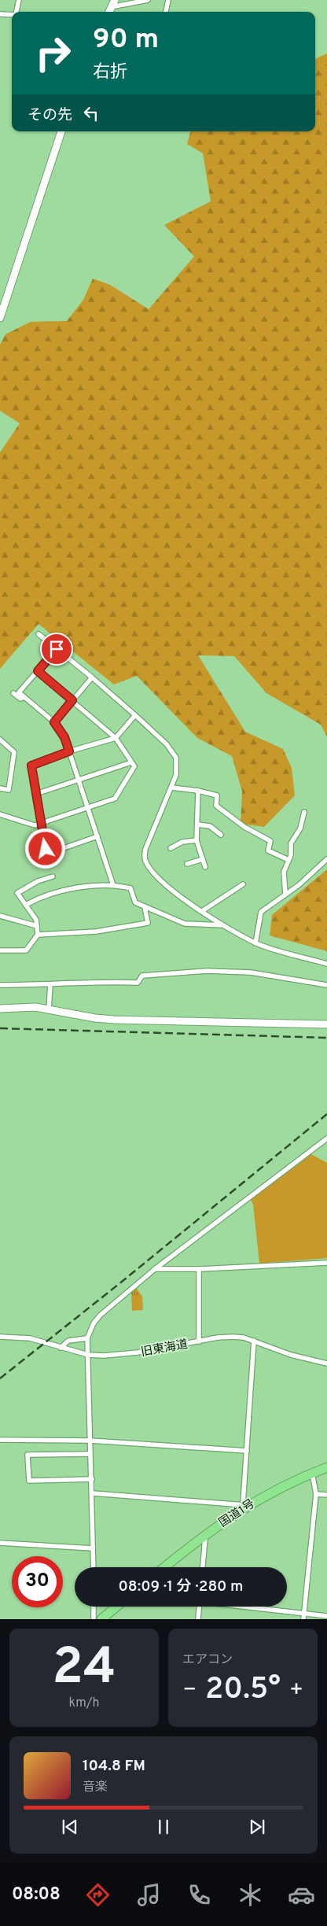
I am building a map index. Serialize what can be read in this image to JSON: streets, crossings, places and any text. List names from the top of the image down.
{
  "streets": {
    "highway": ["国道1号"],
    "street": ["旧東海道"]
  },
  "page": {
    "turn": ["90 m", "右折"],
    "then": "その先",
    "limit": "30",
    "trip": "08:09 · 1 分 · 280 m",
    "tile": [
      ["24", "km/h"],
      "エアコン"
    ],
    "heat": ["−", "20.5°", "+"],
    "song": ["104.8 FM", "音楽"],
    "tabs": "08:08"
  }
}
